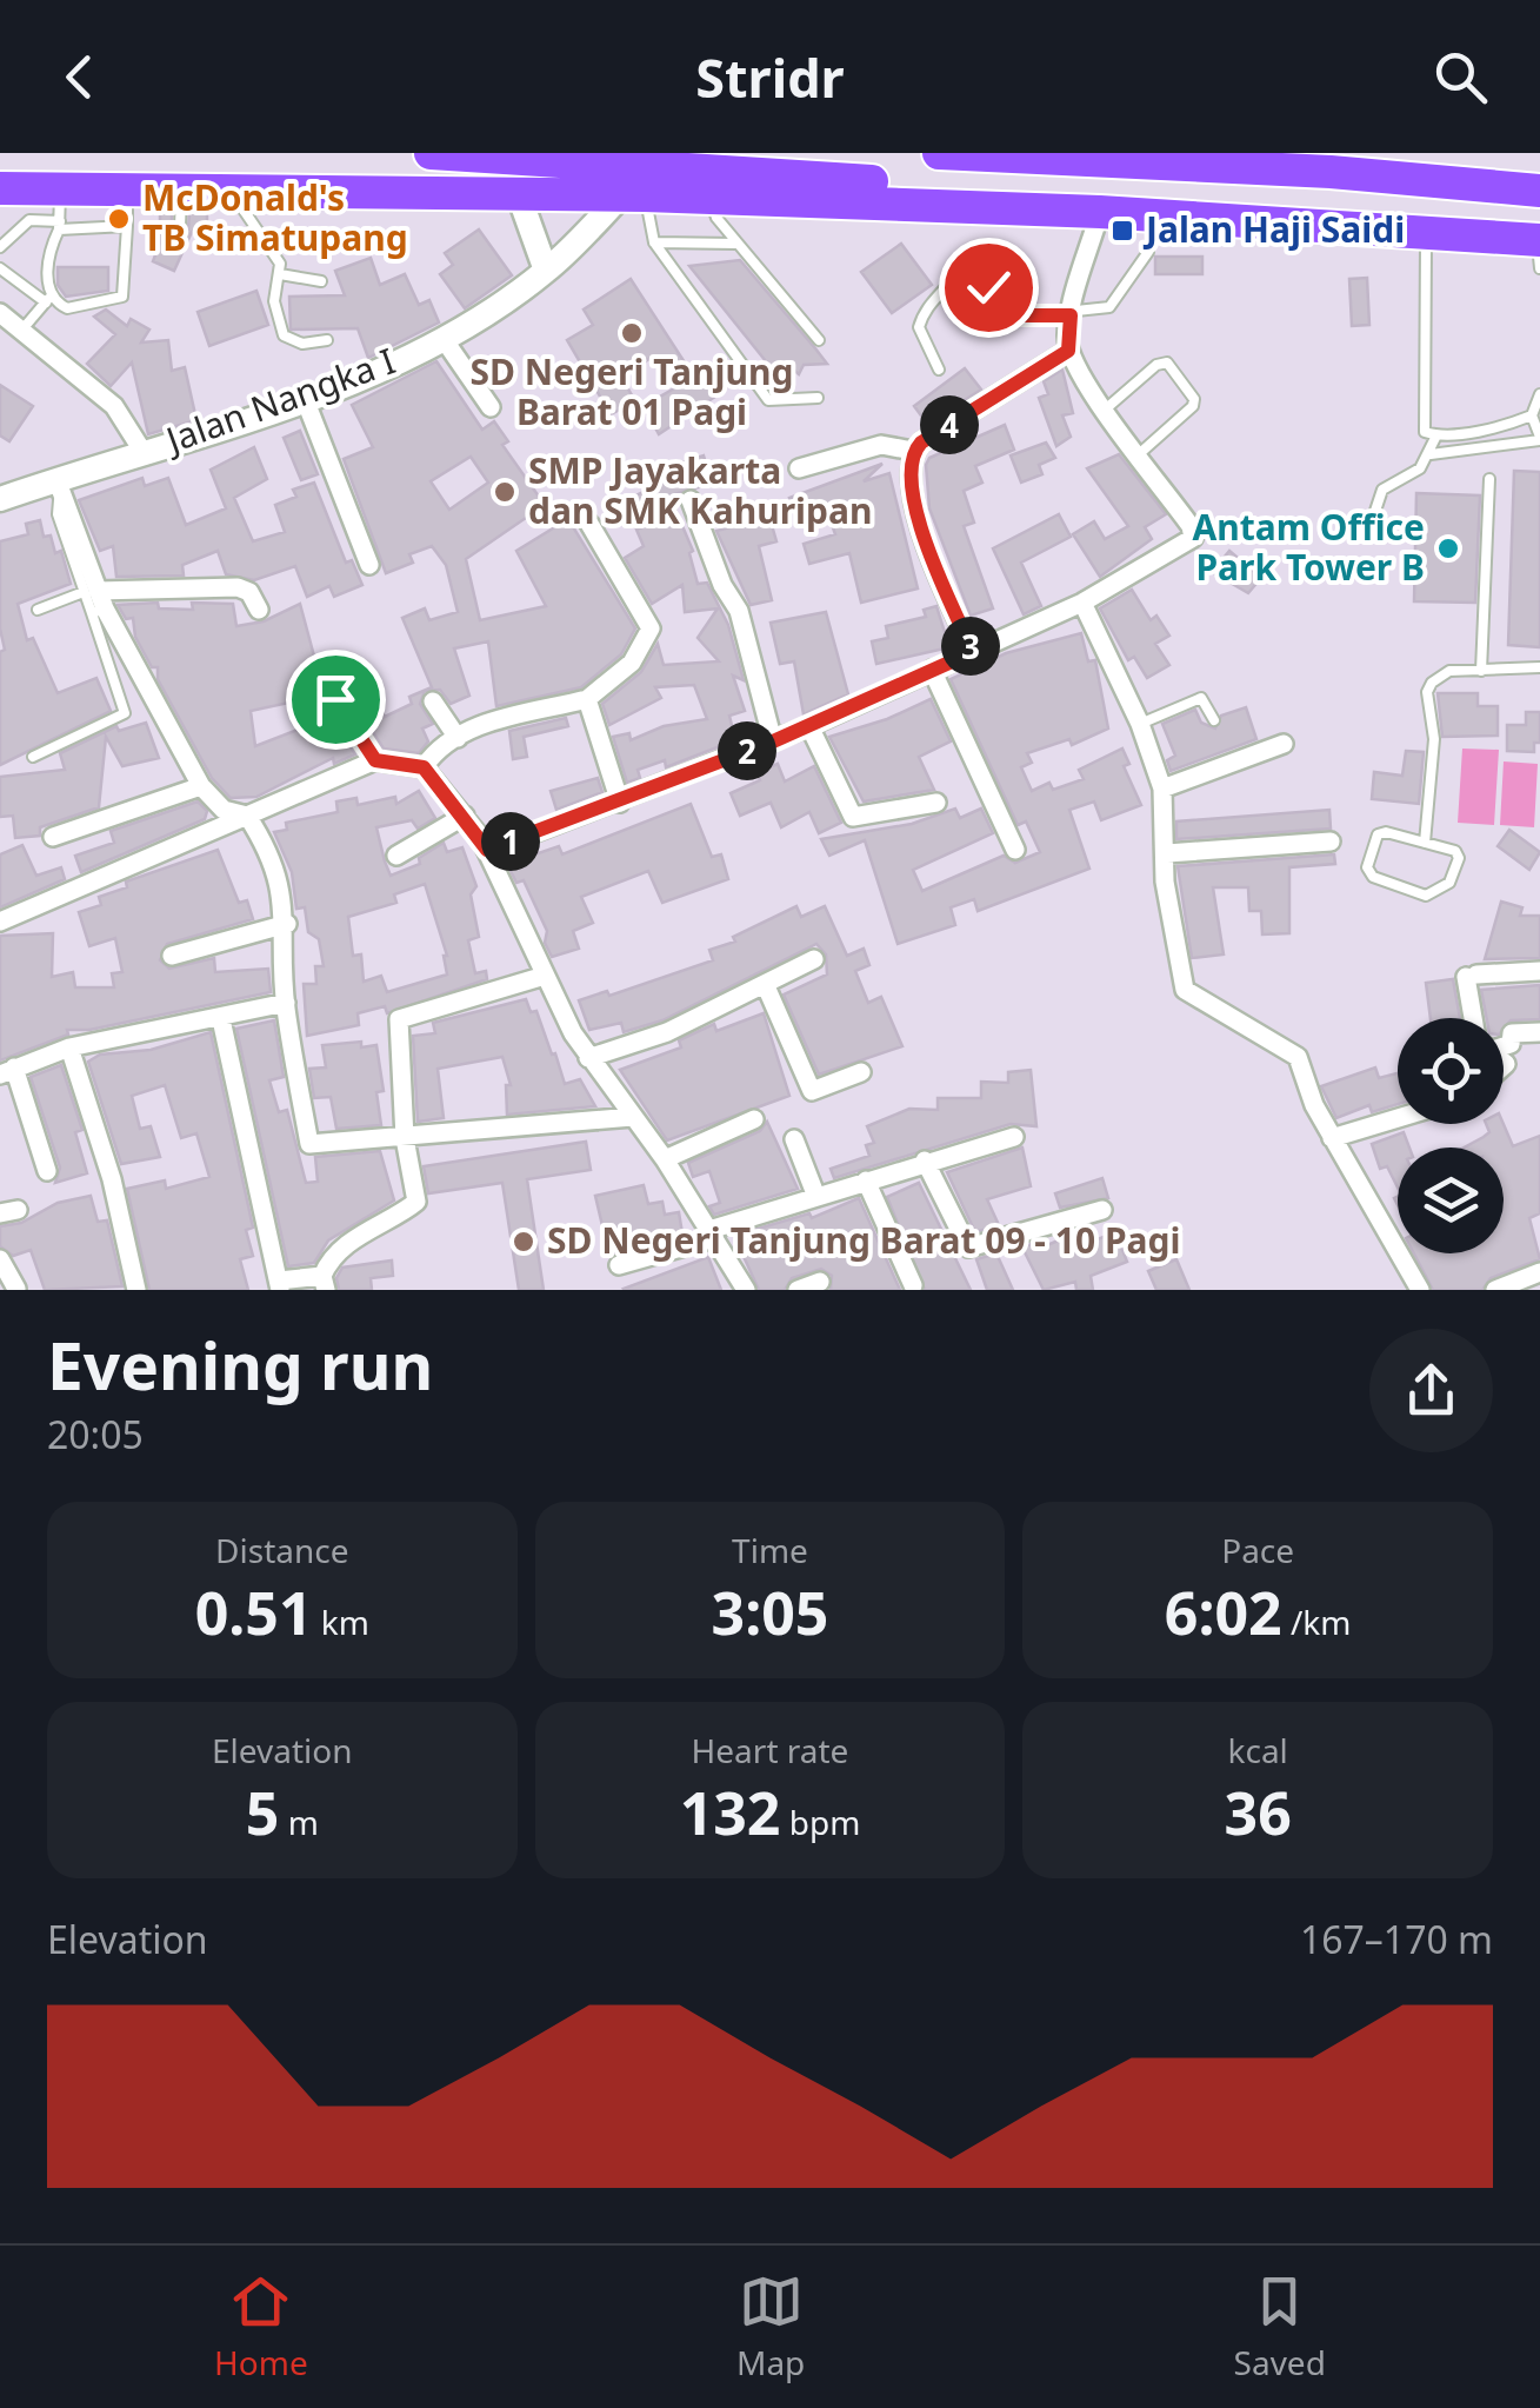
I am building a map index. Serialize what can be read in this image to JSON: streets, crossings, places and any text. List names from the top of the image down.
{
  "streets": {
    "street": ["Jalan Nangka I"]
  },
  "places": {
    "other": [
      "McDonald's TB Simatupang",
      "SD Negeri Tanjung Barat 01 Pagi",
      "SMP Jayakarta dan SMK Kahuripan",
      "Antam Office Park Tower B",
      "SD Negeri Tanjung Barat 09 - 10 Pagi"
    ],
    "transit": ["Jalan Haji Saidi"]
  },
  "page": {
    "header": "Stridr",
    "pins": [
      "4",
      "3",
      "2",
      "1"
    ],
    "heading": ["Evening run", "20:05"],
    "stats": [
      ["Distance", "0.51 km"],
      ["Time", "3:05"],
      ["Pace", "6:02 /km"],
      ["Elevation", "5 m"],
      ["Heart rate", "132 bpm"],
      ["kcal", "36"]
    ],
    "chart": ["Elevation", "167–170 m"],
    "tabs": ["Home", "Map", "Saved"]
  }
}
